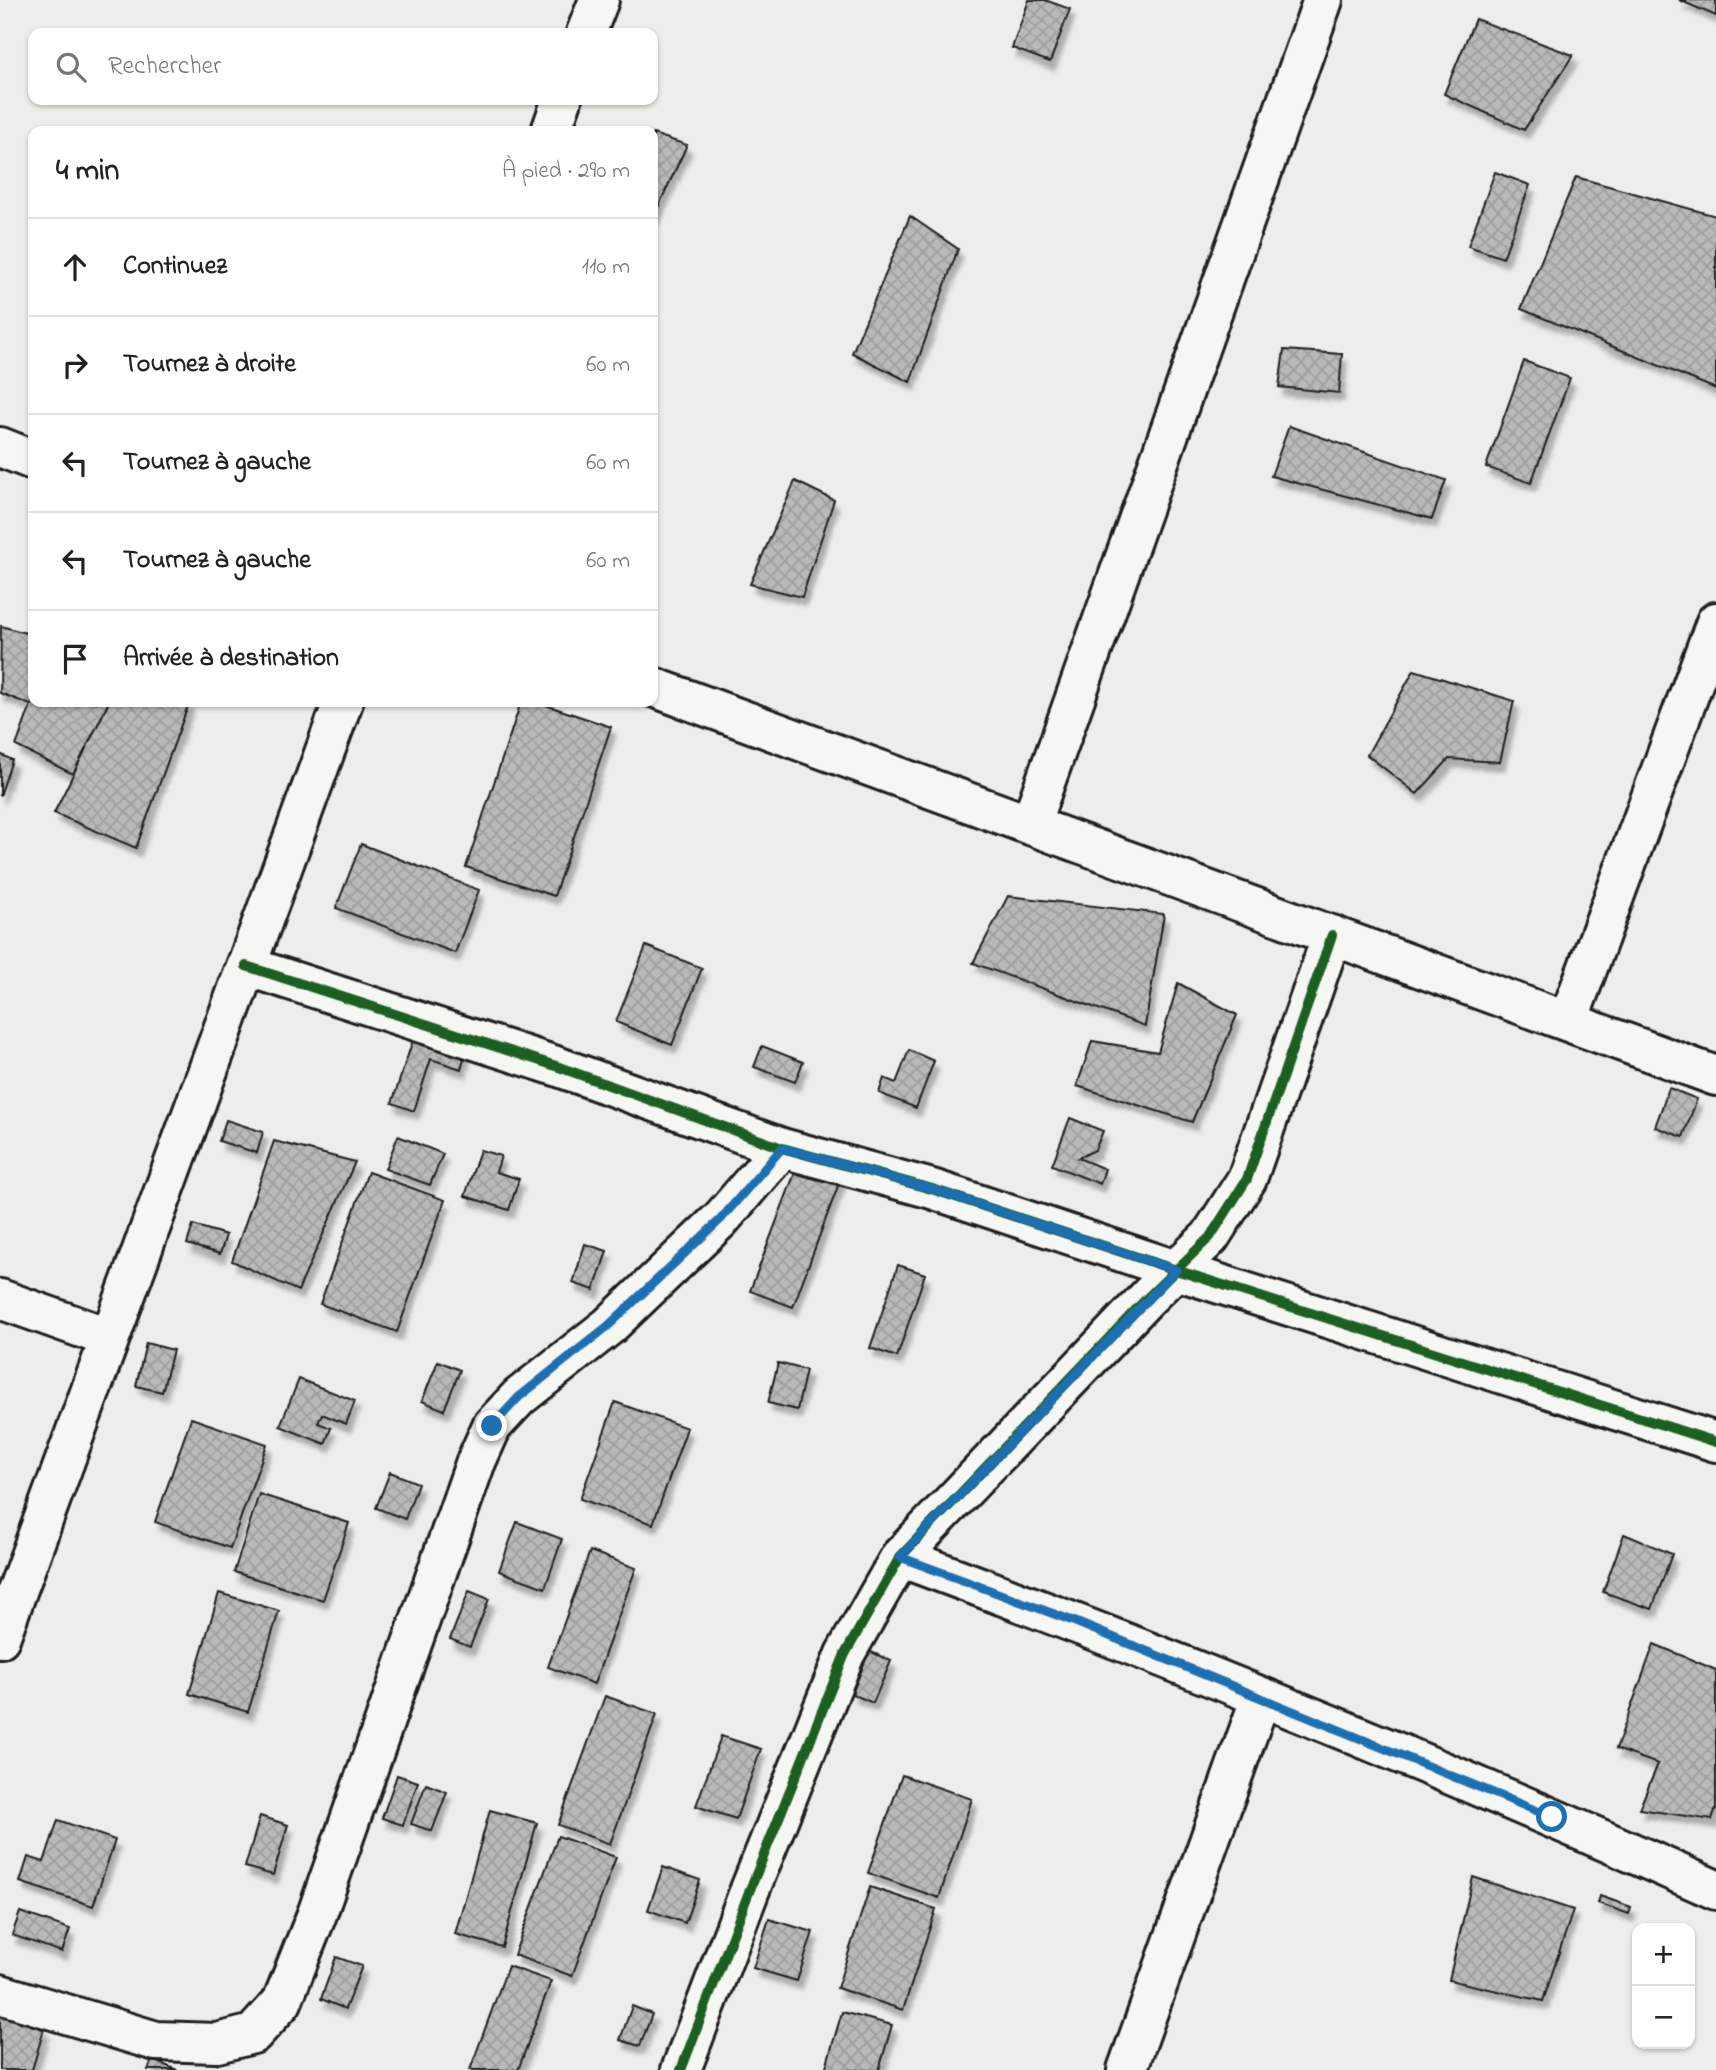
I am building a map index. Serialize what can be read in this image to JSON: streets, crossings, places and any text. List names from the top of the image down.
{
  "page": {
    "search": "Rechercher",
    "heading": ["4 min", "À pied · 290 m"],
    "list": [
      ["Continuez", "110 m"],
      ["Tournez à droite", "60 m"],
      ["Tournez à gauche", "60 m"],
      ["Tournez à gauche", "60 m"],
      "Arrivée à destination"
    ],
    "map_buttons": ["+", "−"]
  }
}
